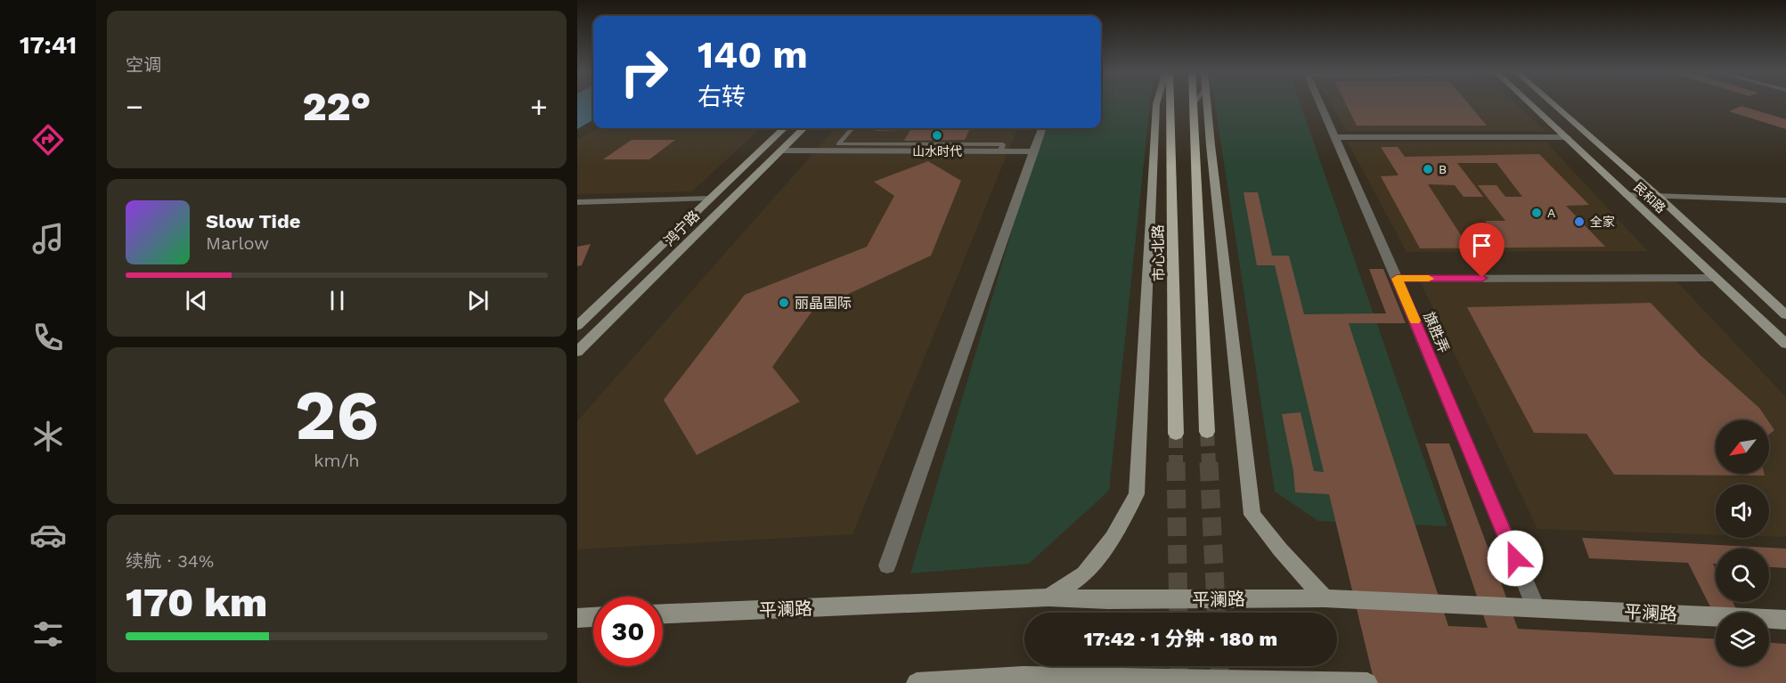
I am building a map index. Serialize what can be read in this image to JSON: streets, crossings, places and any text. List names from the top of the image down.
{
  "streets": {
    "main road": [
      "民和路",
      "鸿宁路",
      "市心北路",
      "平澜路"
    ],
    "street": ["旗胜弄"]
  },
  "crossings": [
    ["旗胜弄", "平澜路"]
  ],
  "places": [
    "山水时代",
    "B",
    "A",
    "全家",
    "丽晶国际"
  ],
  "north": "bottom left",
  "page": {
    "tabs": "17:41",
    "tile": [
      "空调",
      ["26", "km/h"],
      ["续航 · 34%", "170 km"]
    ],
    "turn": ["140 m", "右转"],
    "heat": ["−", "22°", "+"],
    "song": ["Slow Tide", "Marlow"],
    "limit": "30",
    "trip": "17:42 · 1 分钟 · 180 m"
  }
}
